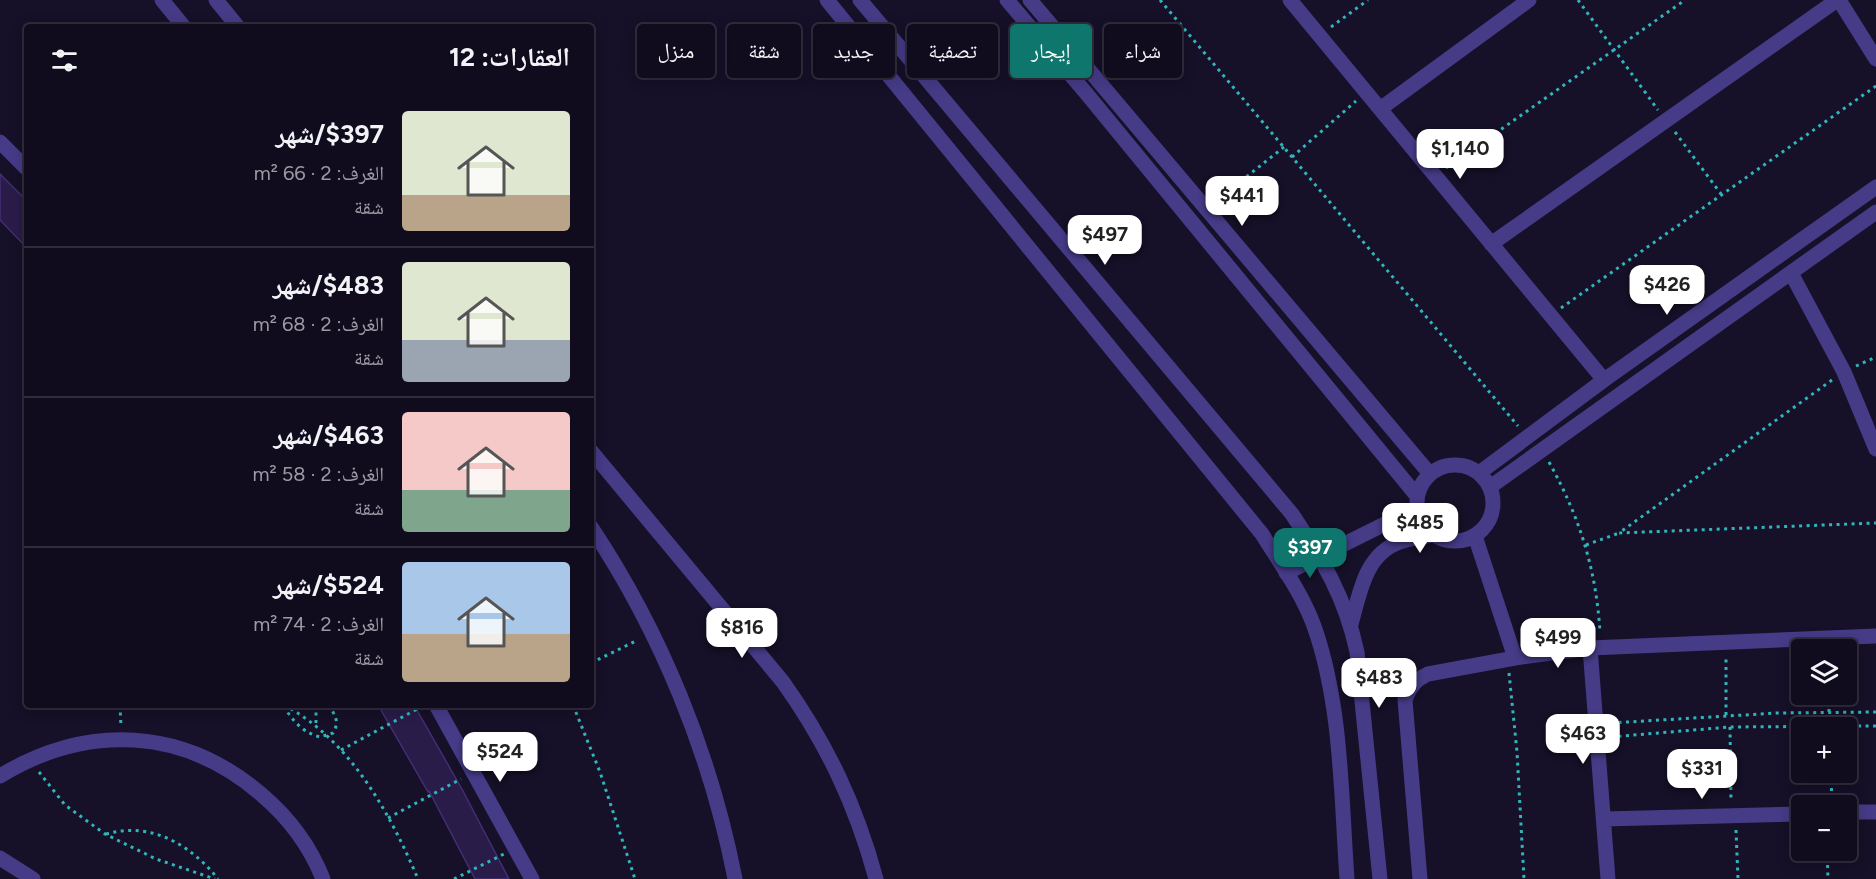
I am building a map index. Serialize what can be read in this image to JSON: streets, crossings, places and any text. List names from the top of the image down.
{
  "page": {
    "chip": [
      "شراء",
      "إيجار",
      "تصفية",
      "جديد",
      "شقة",
      "منزل"
    ],
    "heading": "العقارات: 12",
    "list": [
      {
        "name": "$397/شهر",
        "note": "الغرف: 2 · 66 m² · شقة"
      },
      {
        "name": "$483/شهر",
        "note": "الغرف: 2 · 68 m² · شقة"
      },
      {
        "name": "$463/شهر",
        "note": "الغرف: 2 · 58 m² · شقة"
      },
      {
        "name": "$524/شهر",
        "note": "الغرف: 2 · 74 m² · شقة"
      }
    ],
    "price": [
      "$1,140",
      "$441",
      "$497",
      "$426",
      "$485",
      "$397",
      "$816",
      "$499",
      "$483",
      "$463",
      "$524",
      "$331"
    ],
    "map_buttons": ["+", "−"]
  }
}
